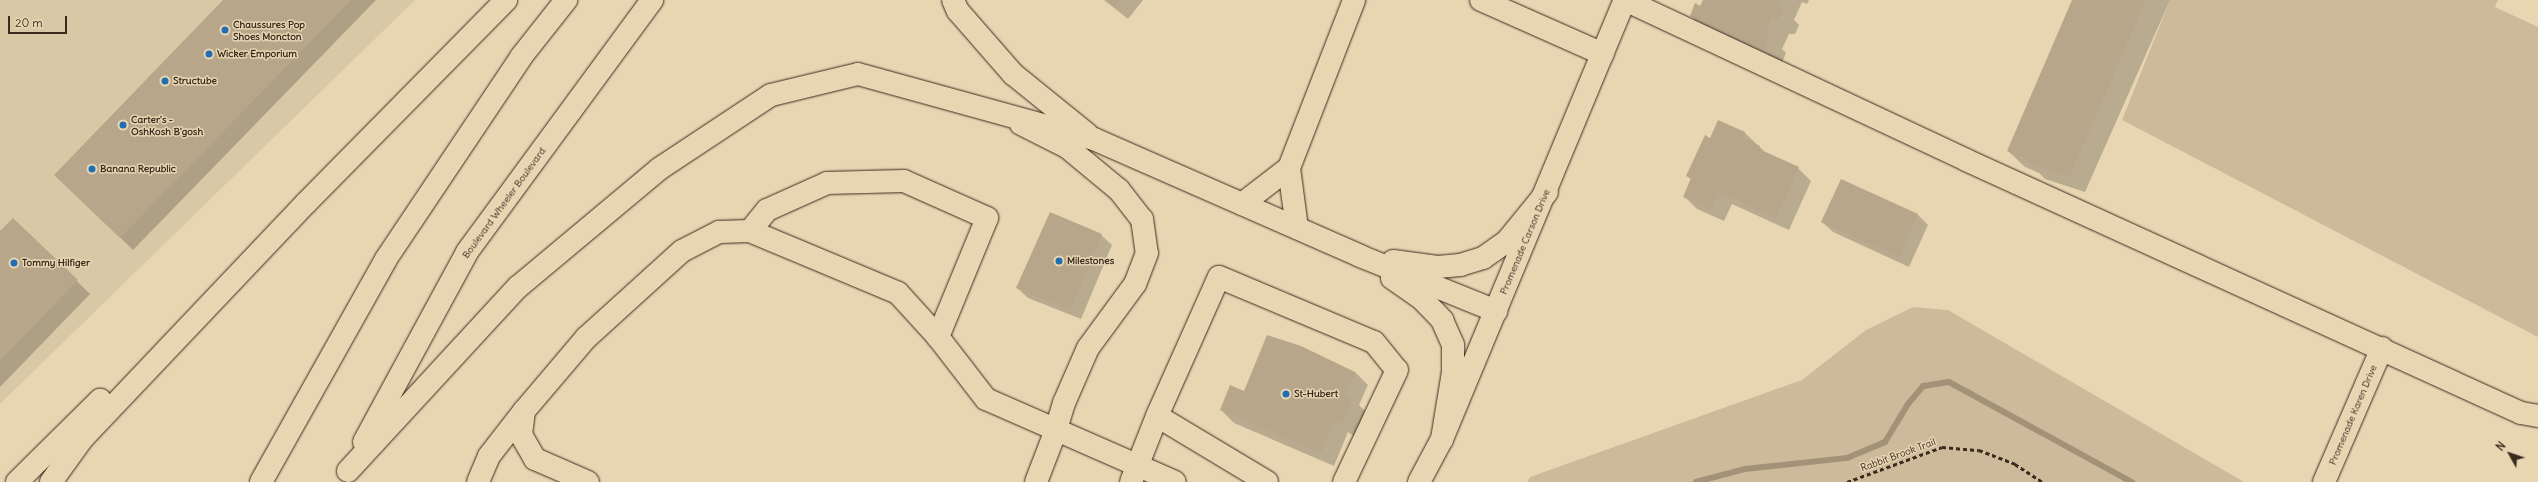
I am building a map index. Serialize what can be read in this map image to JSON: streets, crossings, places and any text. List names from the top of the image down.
{
  "streets": {
    "main road": ["Boulevard Wheeler Boulevard", "Promenade Carson Drive", "Promenade Karen Drive"],
    "path": ["Rabbit Brook Trail"]
  },
  "places": [
    "Chaussures Pop Shoes Moncton",
    "Wicker Emporium",
    "Structube",
    "Carter's - OshKosh B'gosh",
    "Banana Republic",
    "Milestones",
    "Tommy Hilfiger",
    "St-Hubert"
  ],
  "scale_bar": "20 m",
  "north": "top left"
}
